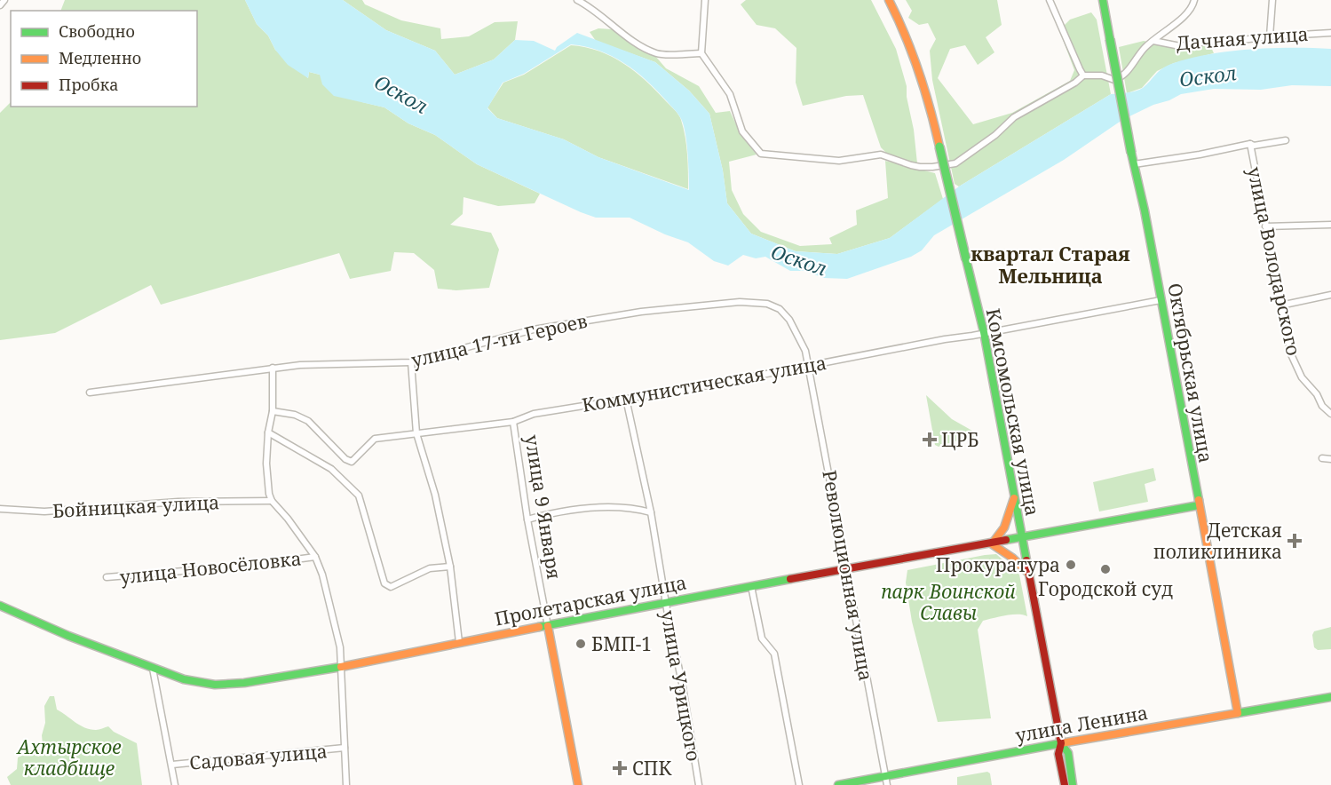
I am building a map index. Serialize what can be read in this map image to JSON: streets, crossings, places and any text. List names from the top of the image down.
{
  "streets": {
    "main road": [
      "Октябрьская улица",
      "Комсомольская улица",
      "улица 9 Января",
      "Пролетарская улица",
      "улица Ленина"
    ],
    "street": [
      "Дачная улица",
      "улица Володарского",
      "улица 17-ти Героев",
      "Коммунистическая улица",
      "Бойницкая улица",
      "улица Новосёловка",
      "Революционная улица",
      "улица Урицкого",
      "Садовая улица"
    ]
  },
  "crossings": [
    ["улица 17-ти Героев", "Коммунистическая улица"],
    ["улица 17-ти Героев", "Революционная улица"],
    ["Октябрьская улица", "Коммунистическая улица"],
    ["Октябрьская улица", "Пролетарская улица"],
    ["Октябрьская улица", "улица Ленина"],
    ["Коммунистическая улица", "Комсомольская улица"],
    ["Коммунистическая улица", "улица 9 Января"],
    ["Коммунистическая улица", "Революционная улица"],
    ["Коммунистическая улица", "улица Урицкого"],
    ["Комсомольская улица", "Пролетарская улица"],
    ["Комсомольская улица", "улица Ленина"],
    ["улица 9 Января", "Пролетарская улица"],
    ["Революционная улица", "Пролетарская улица"],
    ["Революционная улица", "улица Ленина"],
    ["Пролетарская улица", "улица Урицкого"]
  ],
  "districts": ["квартал Старая Мельница"],
  "water": ["Оскол"],
  "parks": ["парк Воинской Славы", "Ахтырское кладбище"],
  "places": {
    "health": ["ЦРБ", "Детская поликлиника", "СПК"],
    "other": ["Прокуратура", "Городской суд", "БМП-1"]
  },
  "legend": ["Свободно", "Медленно", "Пробка"]
}
